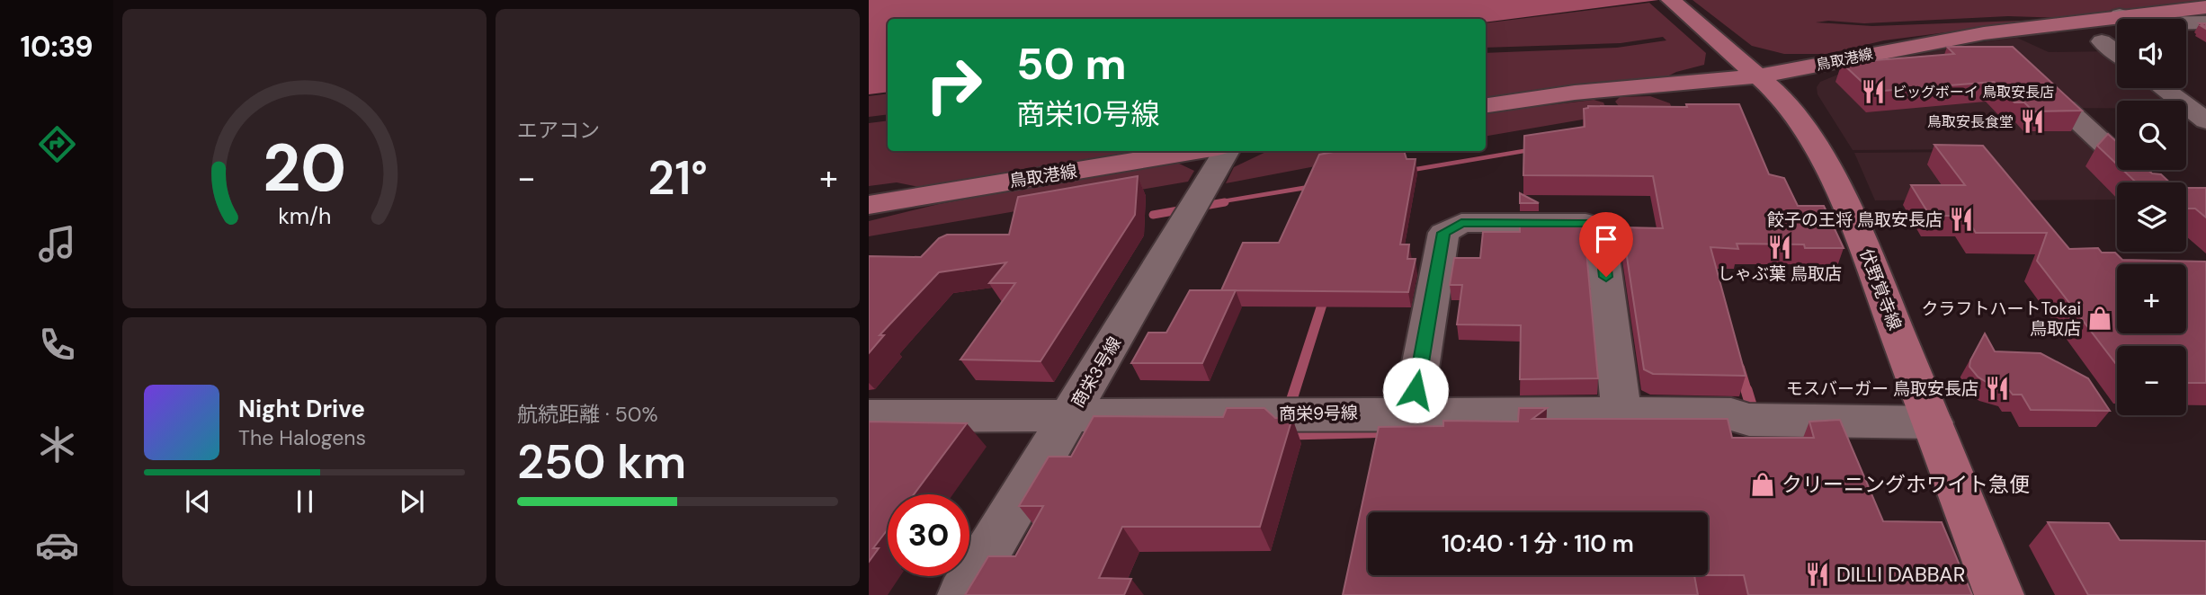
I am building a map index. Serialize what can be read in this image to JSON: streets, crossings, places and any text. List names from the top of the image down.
{
  "streets": {
    "main road": ["鳥取港線", "伏野覚寺線"],
    "street": ["商栄3号線", "商栄9号線"]
  },
  "crossings": [
    ["鳥取港線", "伏野覚寺線"],
    ["伏野覚寺線", "商栄9号線"],
    ["商栄3号線", "商栄9号線"]
  ],
  "places": {
    "restaurant": [
      "ビッグボーイ 鳥取安長店",
      "鳥取安長食堂",
      "餃子の王将 鳥取安長店",
      "しゃぶ葉 鳥取店",
      "モスバーガー 鳥取安長店",
      "DILLI DABBAR"
    ],
    "shop": ["クラフトハートTokai 鳥取店", "クリーニングホワイト急便"]
  },
  "page": {
    "tabs": "10:39",
    "tile": [
      "エアコン",
      ["航続距離 · 50%", "250 km"]
    ],
    "map_buttons": ["+", "−"],
    "turn": ["50 m", "商栄10号線"],
    "heat": ["−", "21°", "+"],
    "song": ["Night Drive", "The Halogens"],
    "limit": "30",
    "trip": "10:40 · 1 分 · 110 m",
    "gauge": ["20", "km/h"]
  }
}
